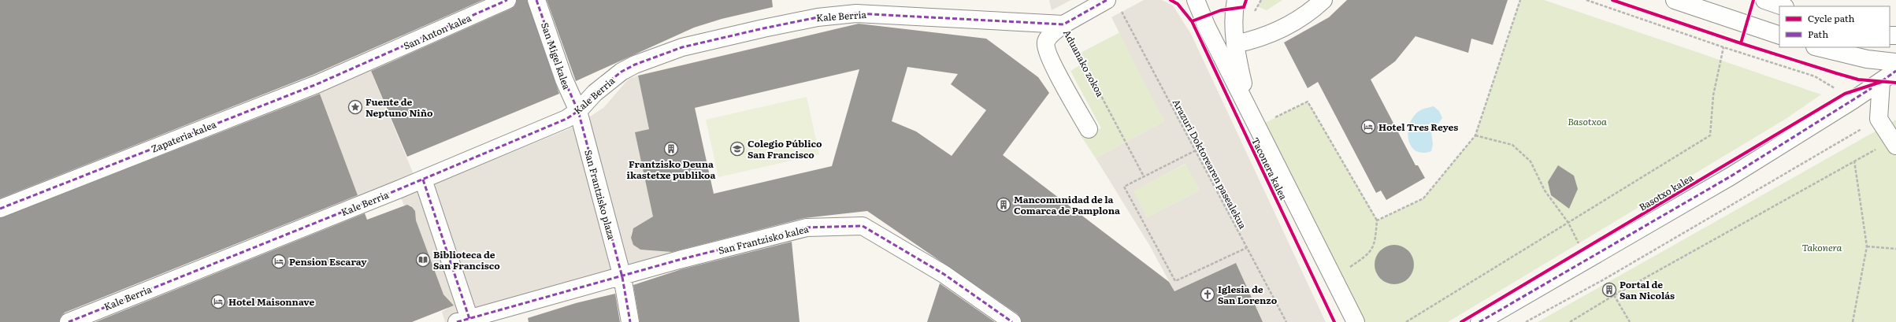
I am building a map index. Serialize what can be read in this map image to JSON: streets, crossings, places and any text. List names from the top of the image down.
{
  "streets": {
    "street": [
      "Kale Berria",
      "San Anton kalea",
      "San Migel kalea",
      "Aduanako zokoa",
      "Zapateria kalea",
      "Taconera kalea",
      "Basotxo kalea",
      "San Frantzisko plaza",
      "San Frantzisko kalea"
    ],
    "path": ["Arazuri Doktorearen pasealekua"]
  },
  "crossings": [
    ["Kale Berria", "San Migel kalea"],
    ["Kale Berria", "Aduanako zokoa"],
    ["Kale Berria", "San Frantzisko plaza"],
    ["San Anton kalea", "Zapateria kalea"],
    ["San Migel kalea", "San Frantzisko plaza"],
    ["San Frantzisko plaza", "San Frantzisko kalea"]
  ],
  "parks": ["Basotxoa", "Takonera"],
  "places": {
    "place": ["Fuente de Neptuno Niño"],
    "hotel": ["Hotel Tres Reyes", "Pension Escaray", "Hotel Maisonnave"],
    "building": ["Frantzisko Deuna ikastetxe publikoa", "Mancomunidad de la Comarca de Pamplona", "Portal de San Nicolás"],
    "school or university": ["Colegio Público San Francisco"],
    "library": ["Biblioteca de San Francisco"],
    "church": ["Iglesia de San Lorenzo"]
  },
  "legend": ["Cycle path", "Path"]
}
